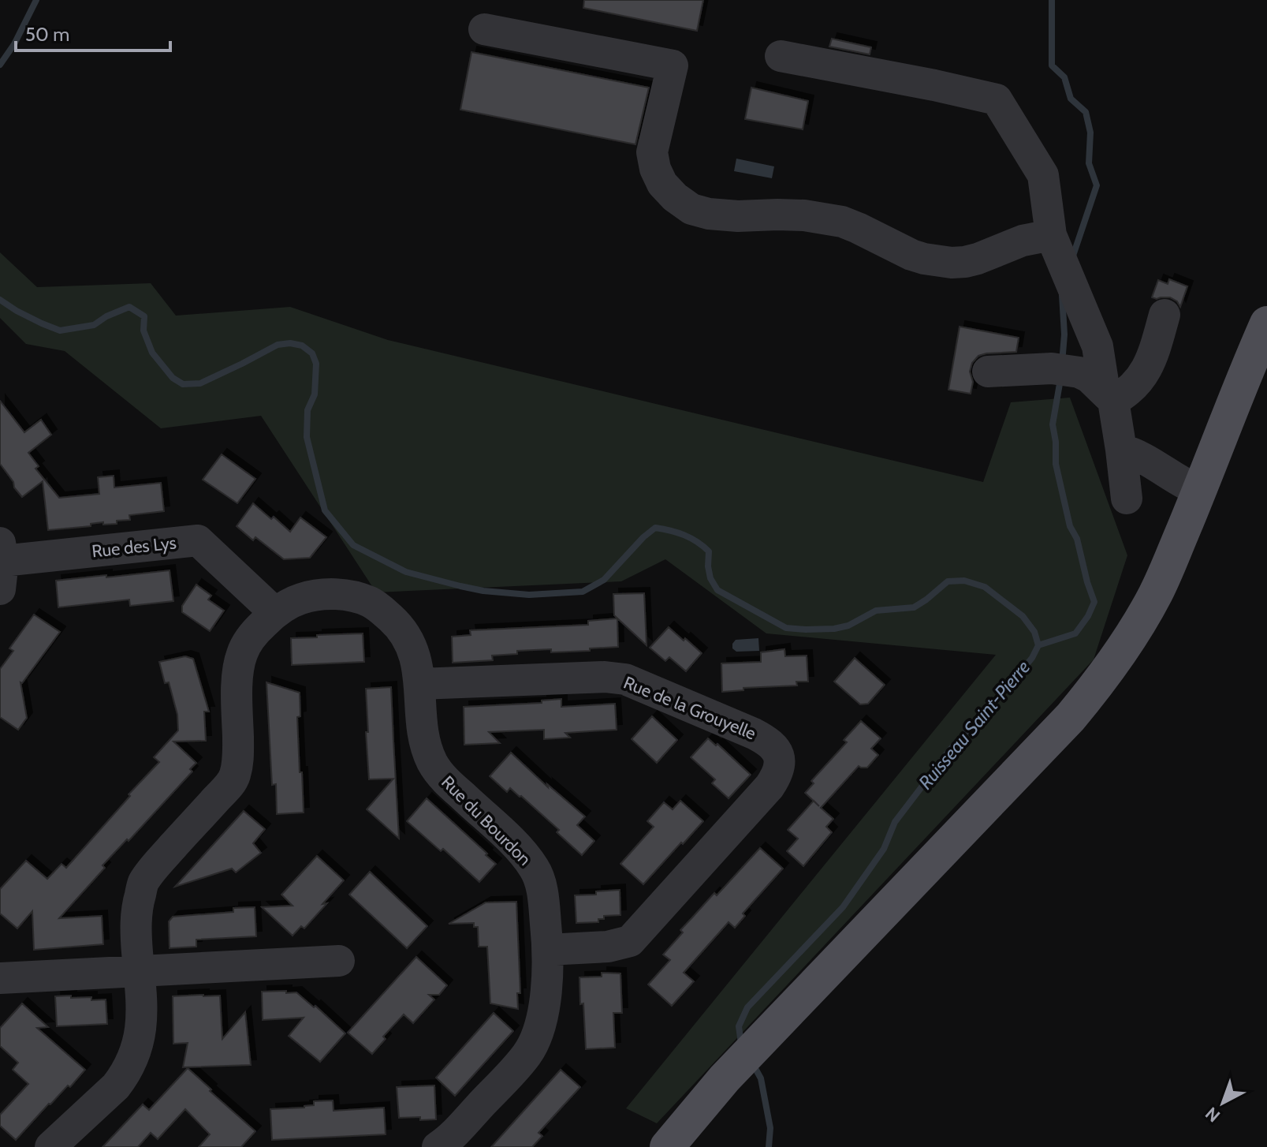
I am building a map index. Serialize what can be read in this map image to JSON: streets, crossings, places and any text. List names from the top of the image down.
{
  "streets": {
    "street": ["Rue des Lys", "Rue de la Grouyelle", "Rue du Bourdon"]
  },
  "crossings": [
    ["Rue des Lys", "Rue du Bourdon"],
    ["Rue de la Grouyelle", "Rue du Bourdon"]
  ],
  "water": ["Ruisseau Saint-Pierre"],
  "scale_bar": "50 m",
  "north": "bottom left"
}
